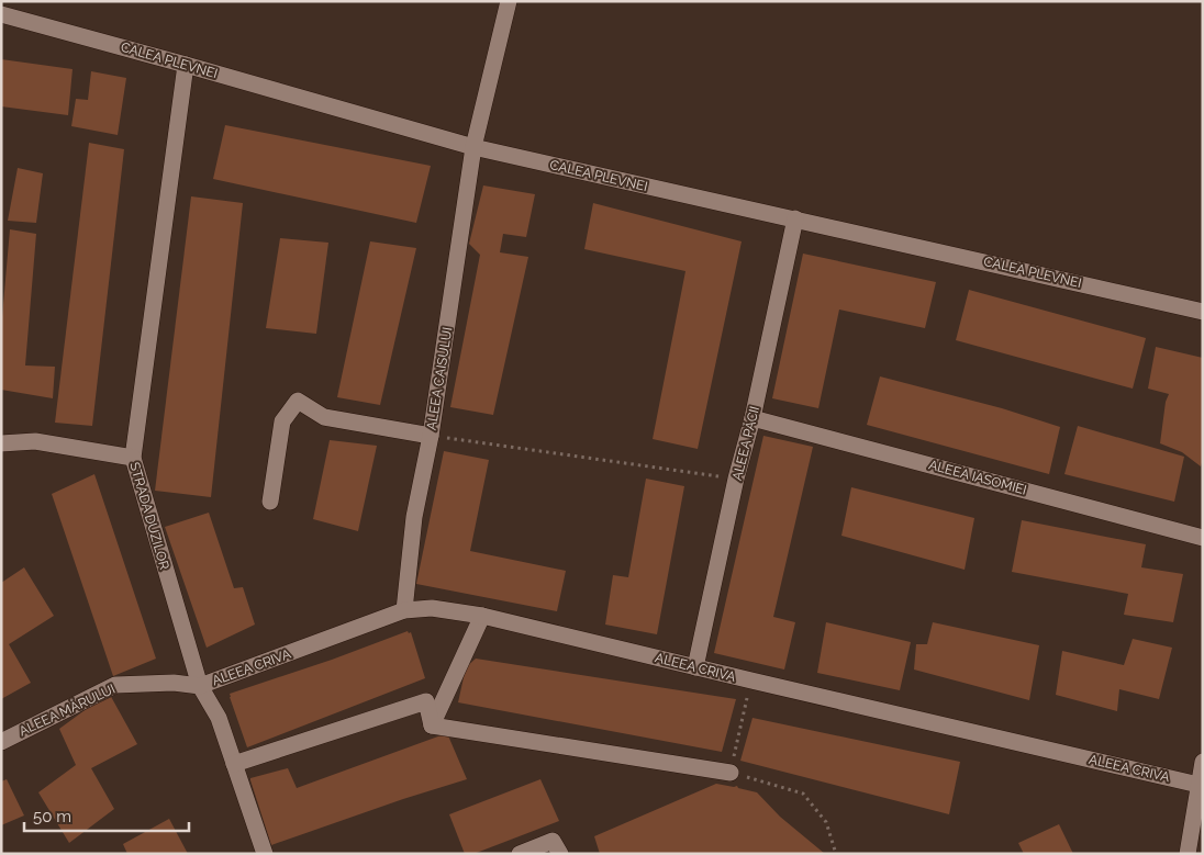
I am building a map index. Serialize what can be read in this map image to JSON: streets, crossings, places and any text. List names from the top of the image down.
{
  "streets": {
    "street": [
      "CALEA PLEVNEI",
      "ALEEA CAISULUI",
      "ALEEA PĂCII",
      "ALEEA IASOMIEI",
      "STRADA DUZILOR",
      "ALEEA CRIVA",
      "ALEEA MĂRULUI"
    ]
  },
  "crossings": [
    ["CALEA PLEVNEI", "ALEEA CAISULUI"],
    ["CALEA PLEVNEI", "ALEEA PĂCII"],
    ["CALEA PLEVNEI", "STRADA DUZILOR"],
    ["ALEEA CAISULUI", "ALEEA CRIVA"],
    ["ALEEA PĂCII", "ALEEA IASOMIEI"],
    ["ALEEA PĂCII", "ALEEA CRIVA"],
    ["STRADA DUZILOR", "ALEEA CRIVA"],
    ["STRADA DUZILOR", "ALEEA MĂRULUI"],
    ["ALEEA CRIVA", "ALEEA MĂRULUI"]
  ],
  "scale_bar": "50 m"
}
